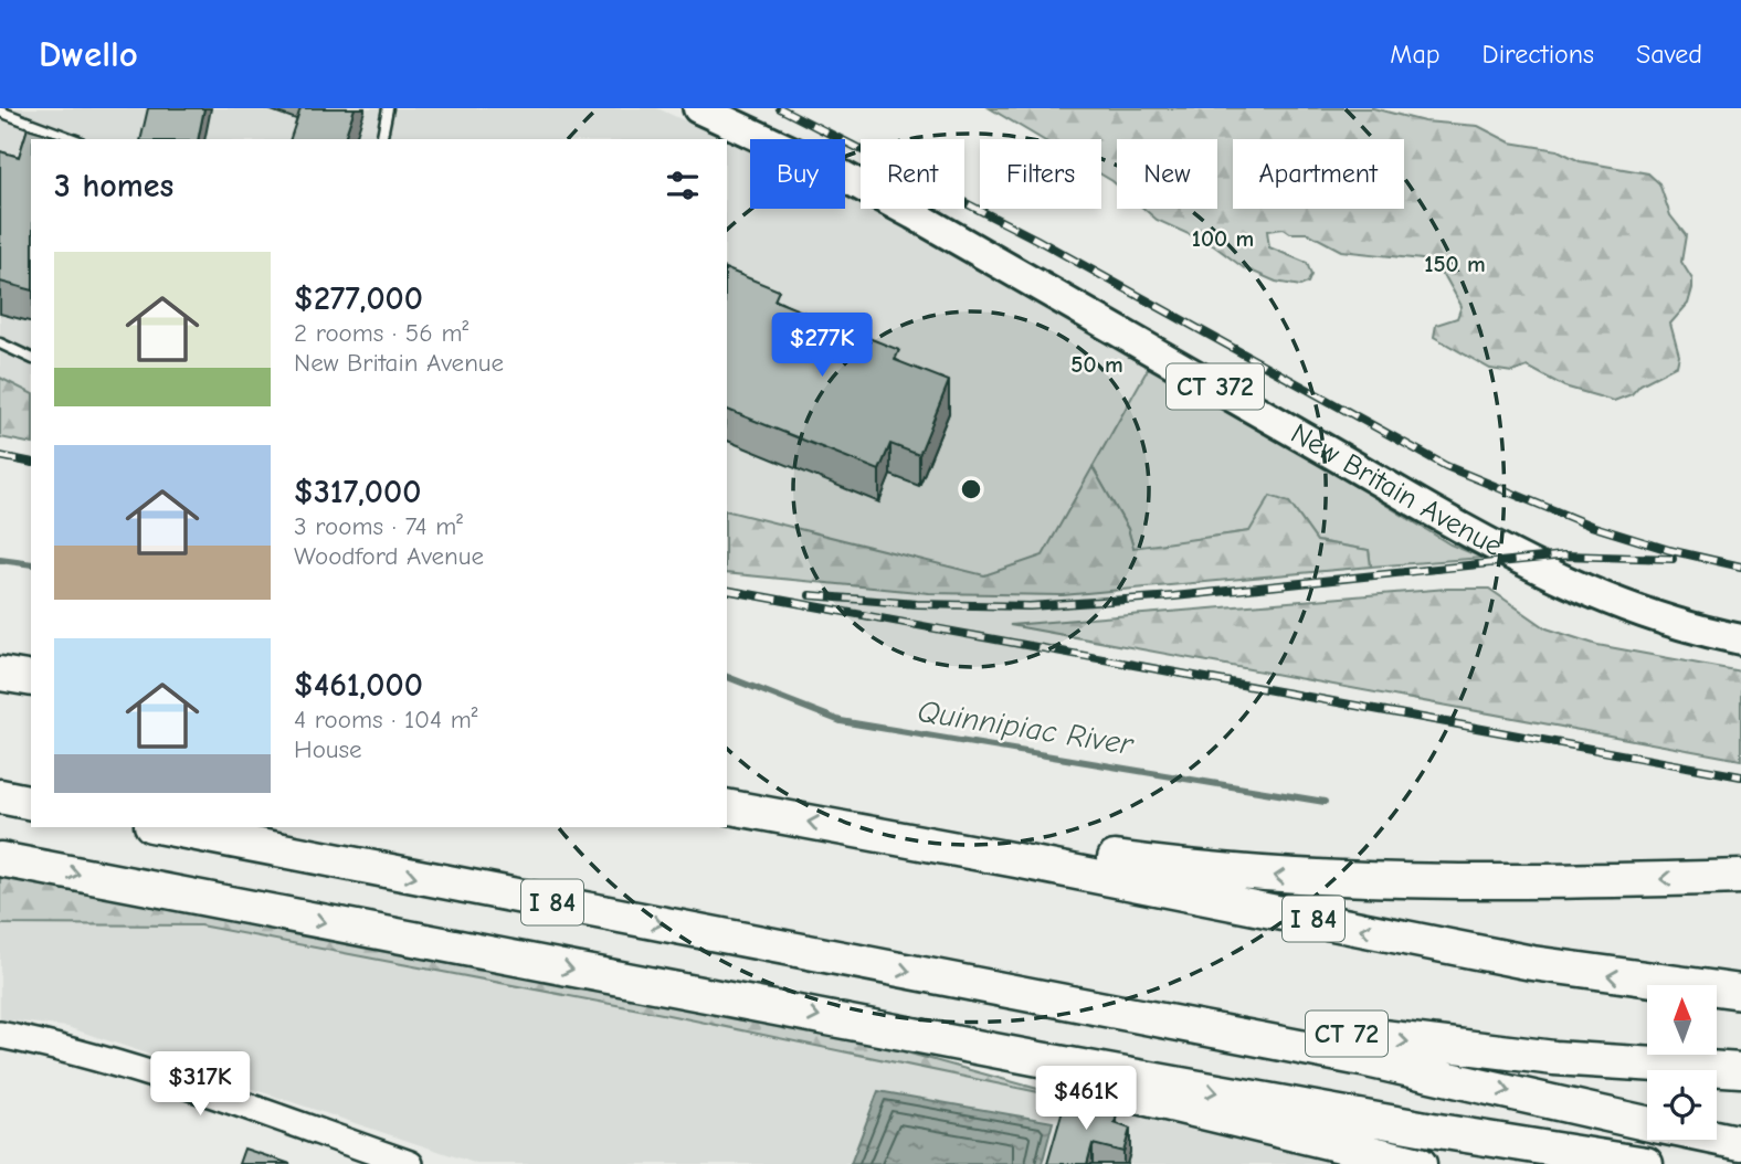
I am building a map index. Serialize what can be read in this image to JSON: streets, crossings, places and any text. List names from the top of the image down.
{
  "streets": {
    "highway": ["I 84", "CT 72"],
    "main road": ["CT 372", "New Britain Avenue"]
  },
  "crossings": [
    ["I 84", "CT 72"]
  ],
  "water": ["Quinnipiac River"],
  "north": "top",
  "page": {
    "header": "Dwello",
    "nav": ["Map", "Directions", "Saved"],
    "chip": [
      "Buy",
      "Rent",
      "Filters",
      "New",
      "Apartment"
    ],
    "heading": "3 homes",
    "list": [
      {
        "name": "$277,000",
        "note": "2 rooms · 56 m² · New Britain Avenue"
      },
      {
        "name": "$317,000",
        "note": "3 rooms · 74 m² · Woodford Avenue"
      },
      {
        "name": "$461,000",
        "note": "4 rooms · 104 m² · House"
      }
    ],
    "price": ["$277K", "$317K", "$461K"]
  },
  "rings": ["100 m", "150 m", "50 m"]
}
